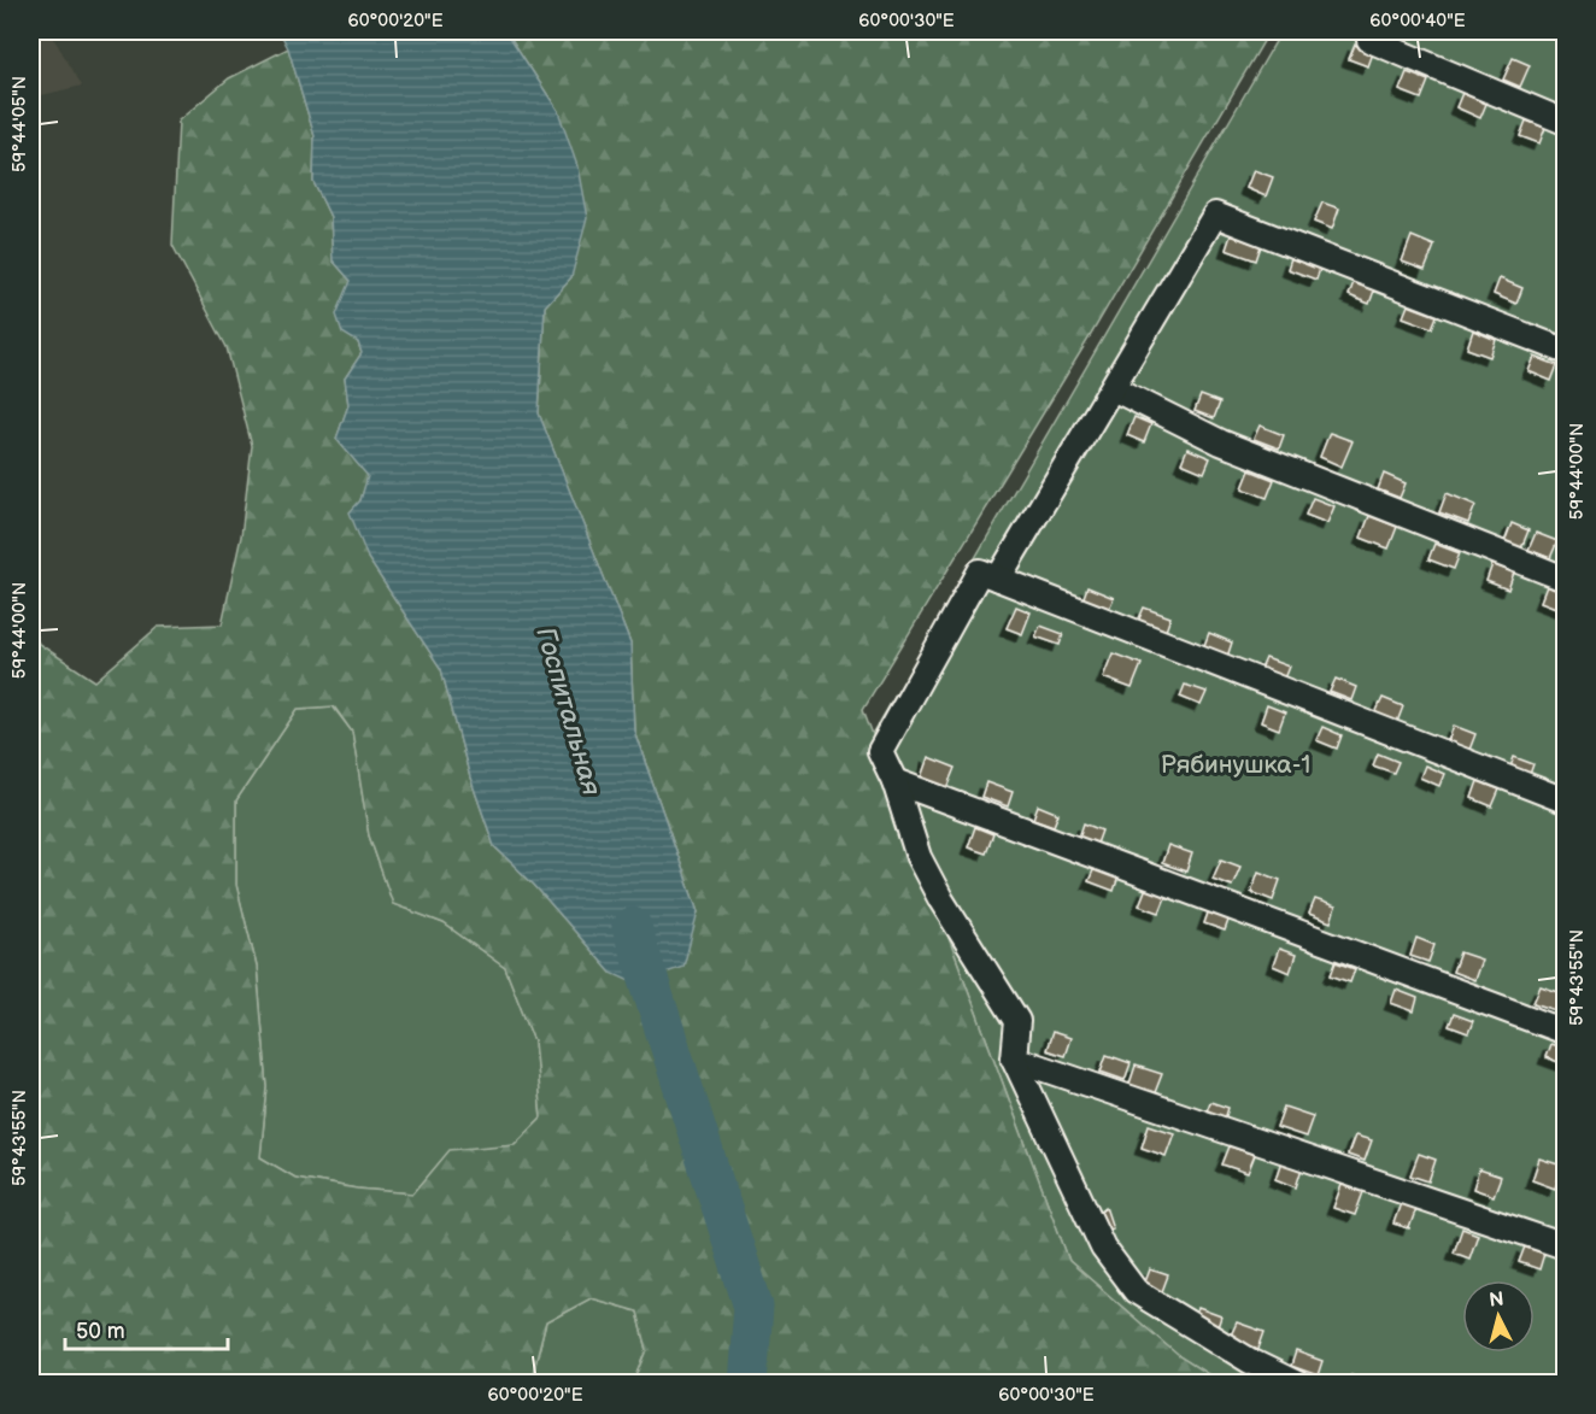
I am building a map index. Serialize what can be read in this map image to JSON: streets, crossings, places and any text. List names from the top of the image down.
{
  "water": ["Госпитальная"],
  "parks": ["Рябинушка-1"],
  "scale_bar": "50 m",
  "north": "top",
  "coordinates": [
    "60°00'20\"E",
    "60°00'30\"E",
    "60°00'40\"E",
    "59°44'05\"N",
    "59°44'00\"N",
    "59°43'55\"N"
  ]
}
